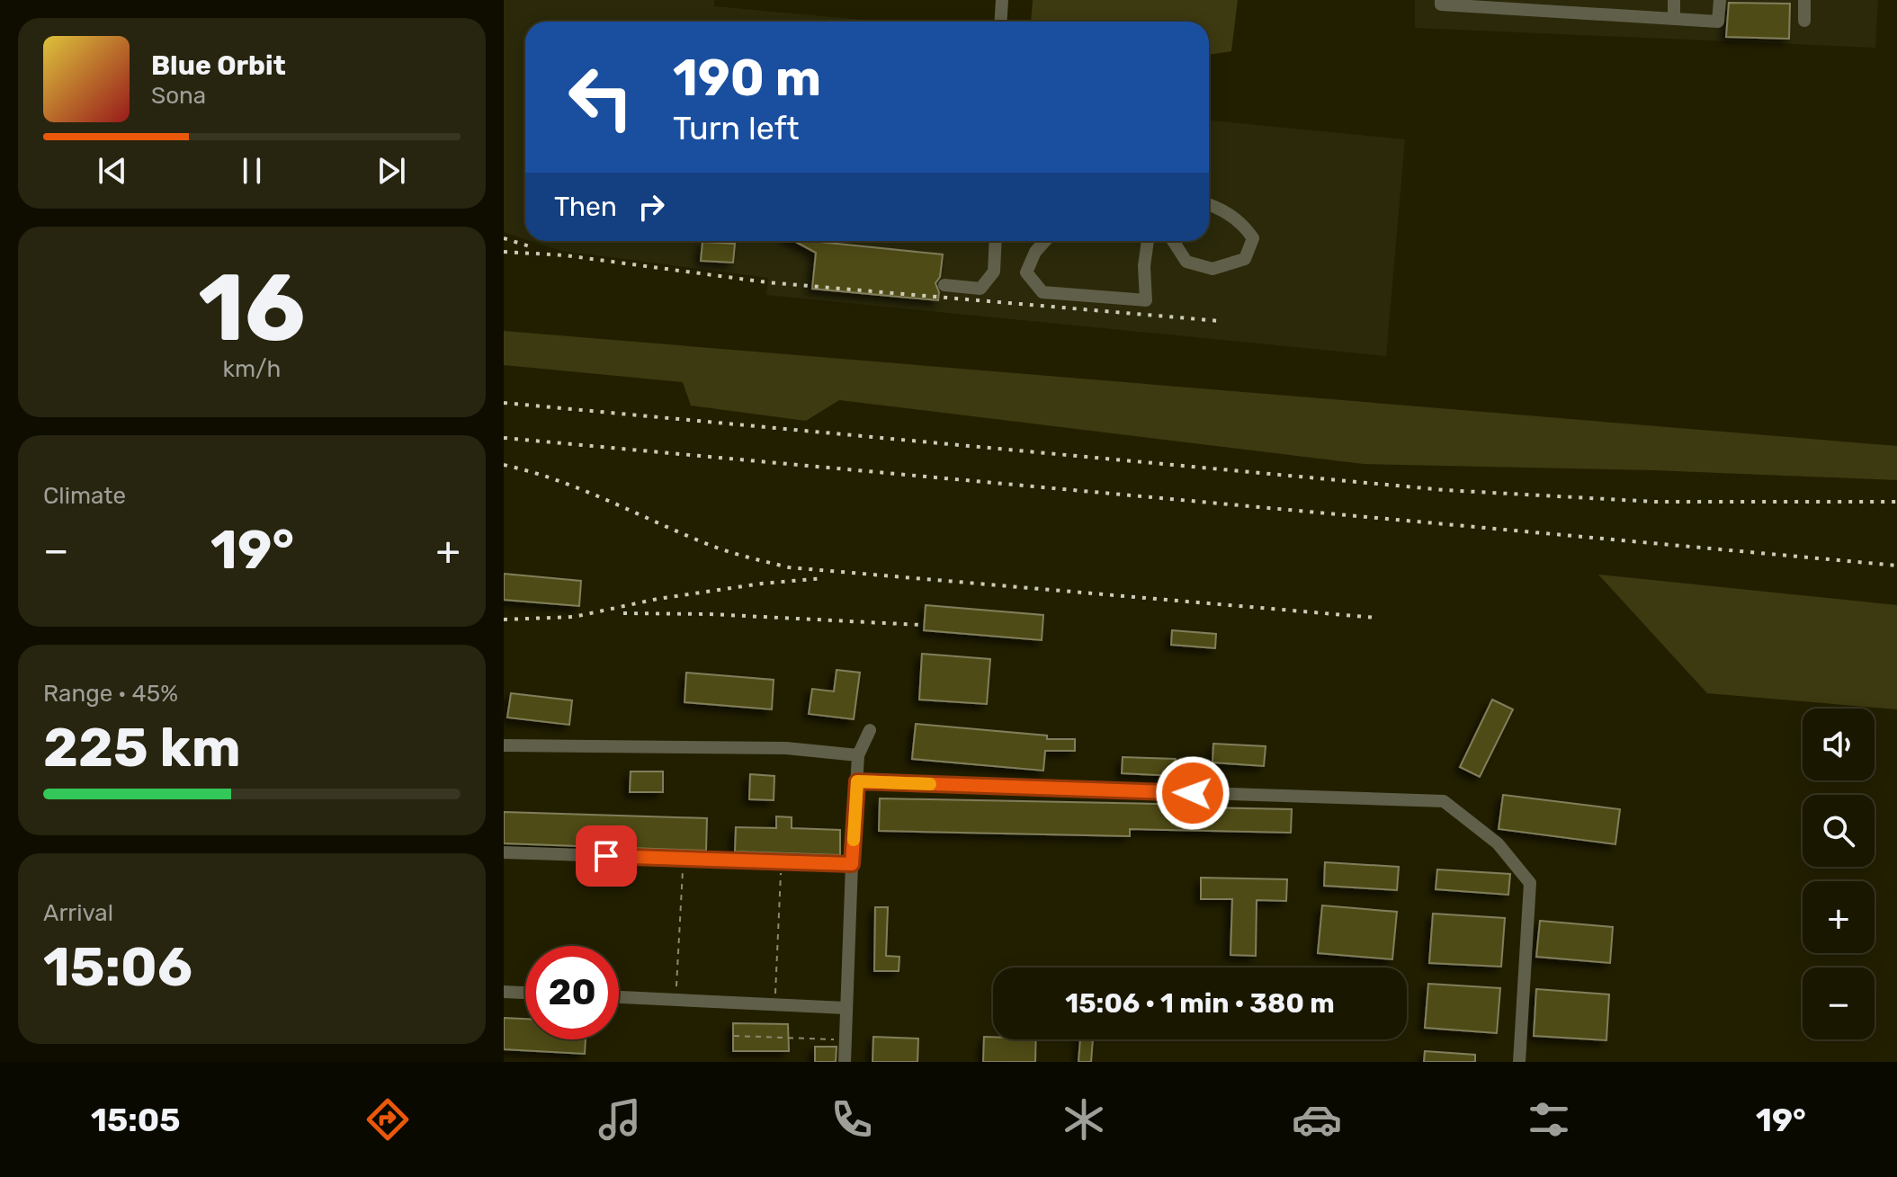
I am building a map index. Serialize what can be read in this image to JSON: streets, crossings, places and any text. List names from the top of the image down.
{
  "page": {
    "turn": ["190 m", "Turn left"],
    "song": ["Blue Orbit", "Sona"],
    "then": "Then",
    "tile": [
      ["16", "km/h"],
      "Climate",
      ["Range · 45%", "225 km"],
      ["Arrival", "15:06"]
    ],
    "heat": ["−", "19°", "+"],
    "map_buttons": ["+", "−"],
    "limit": "20",
    "trip": "15:06 · 1 min · 380 m",
    "tabs": ["15:05", "19°"]
  }
}
